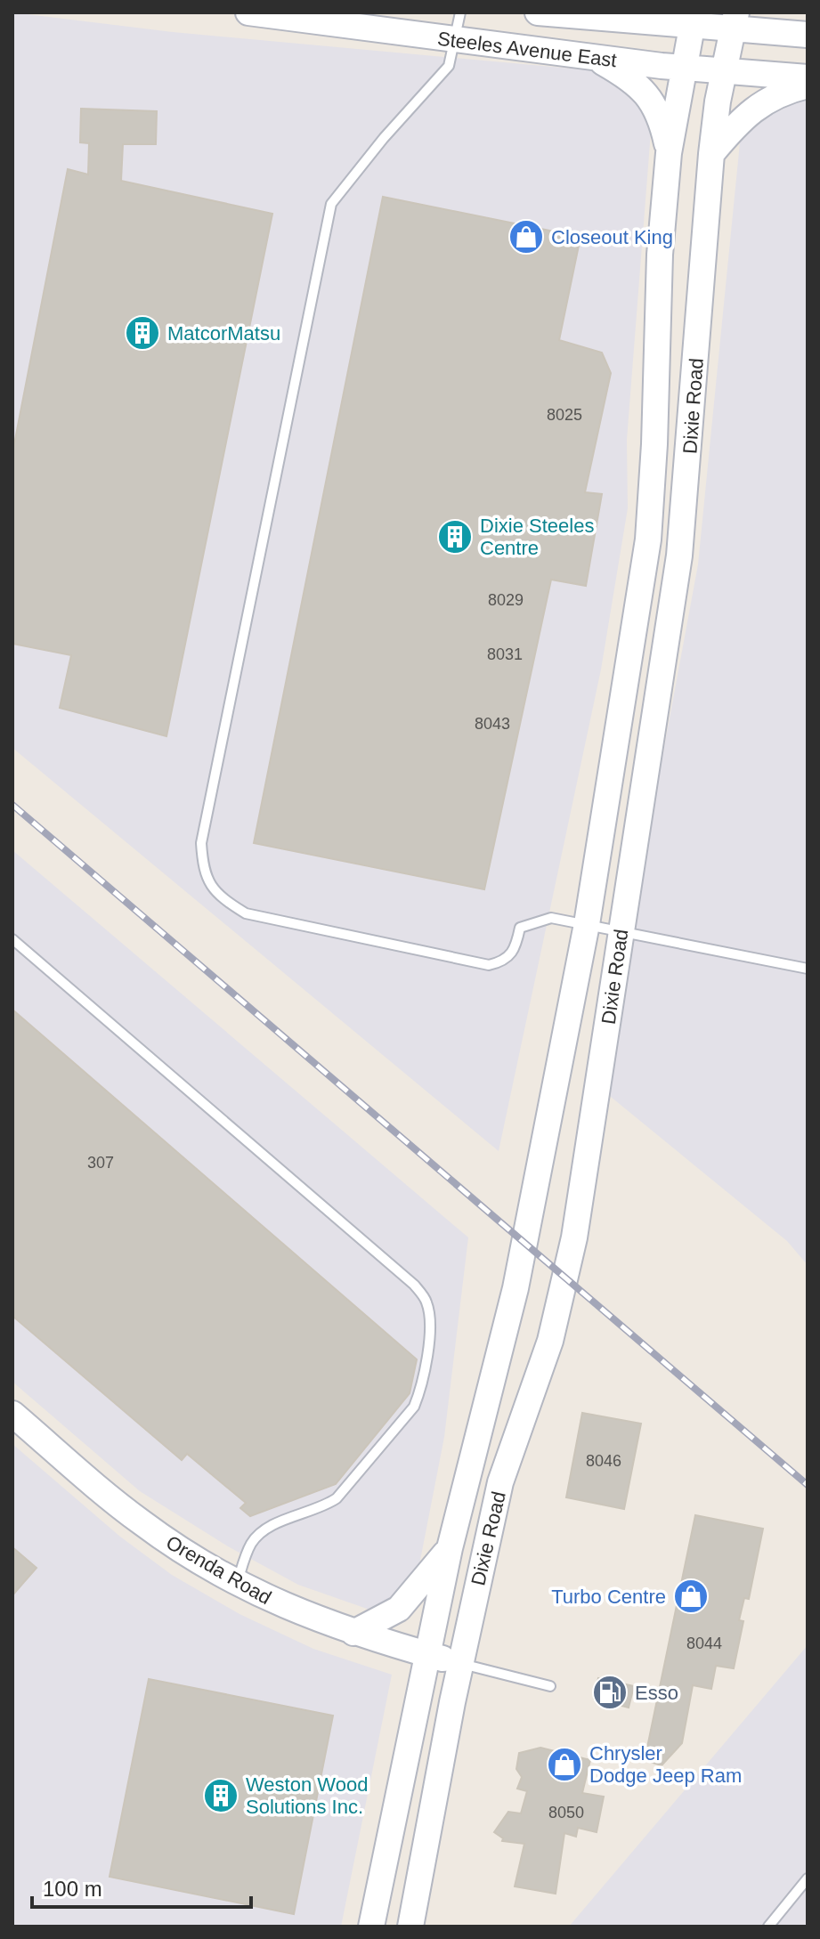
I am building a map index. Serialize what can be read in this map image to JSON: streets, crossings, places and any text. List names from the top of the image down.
{
  "streets": {
    "main road": ["Steeles Avenue East", "Dixie Road", "Orenda Road"]
  },
  "crossings": [
    ["Steeles Avenue East", "Dixie Road"],
    ["Dixie Road", "Orenda Road"]
  ],
  "places": {
    "shop": ["Closeout King", "Turbo Centre", "Chrysler Dodge Jeep Ram"],
    "building": ["MatcorMatsu", "Dixie Steeles Centre", "Weston Wood Solutions Inc."],
    "fuel station": ["Esso"]
  },
  "house_numbers": [
    "8025",
    "8029",
    "8031",
    "8043",
    "307",
    "8046",
    "8044",
    "8050"
  ],
  "scale_bar": "100 m"
}
